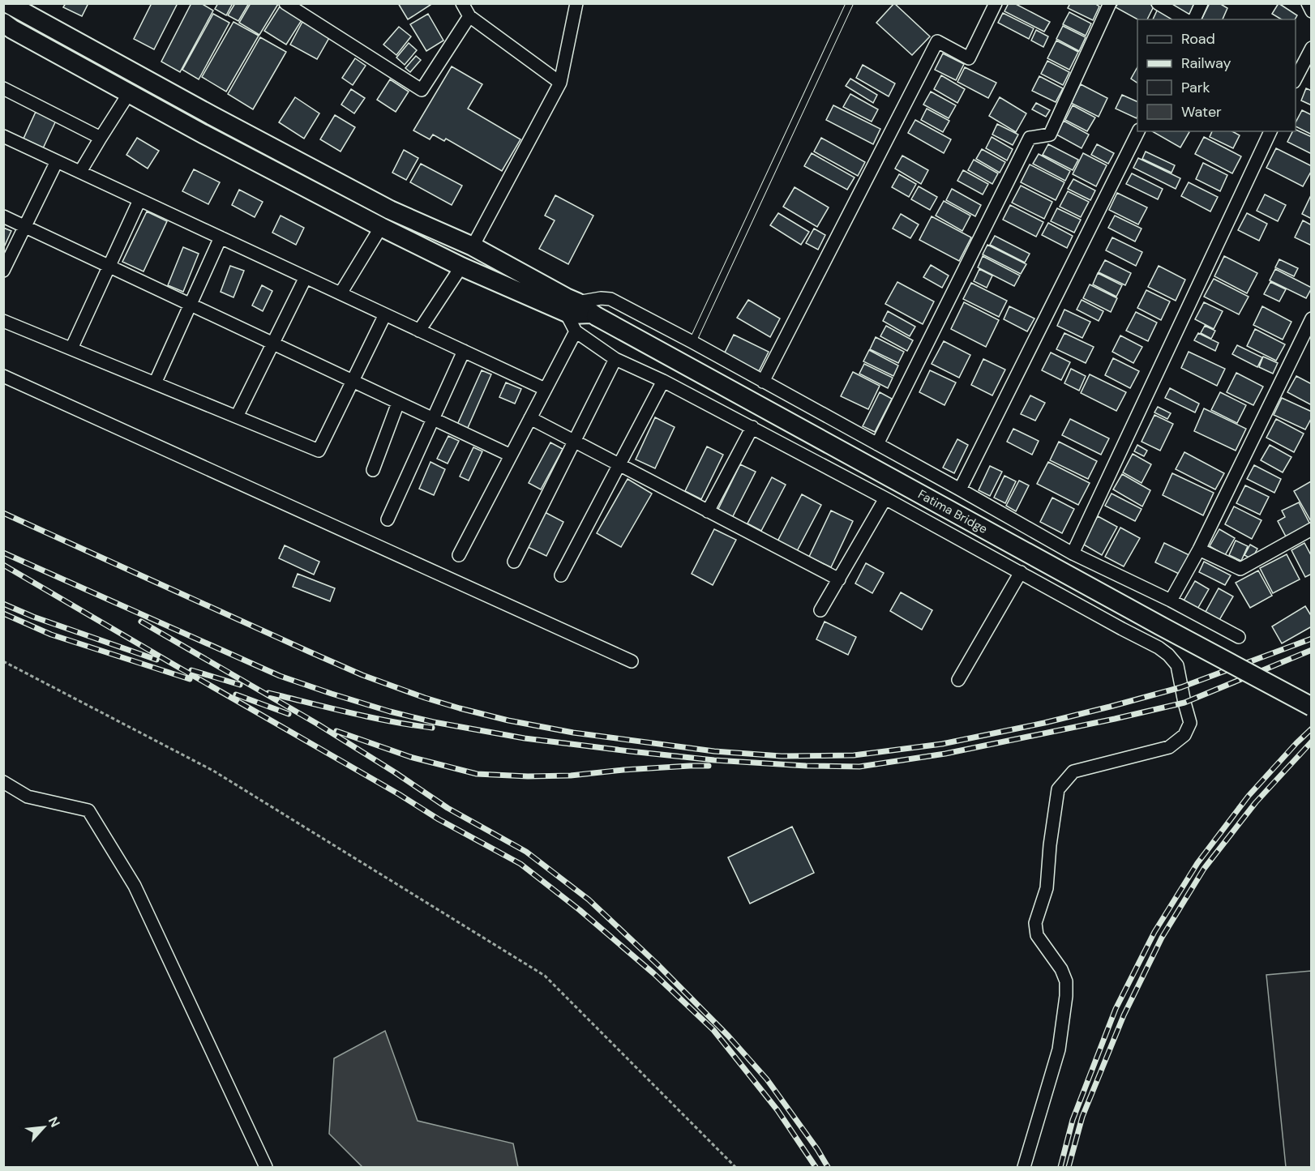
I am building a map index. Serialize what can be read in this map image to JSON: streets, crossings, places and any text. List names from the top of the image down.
{
  "streets": {
    "main road": ["Fatima Bridge"]
  },
  "legend": [
    "Road",
    "Railway",
    "Park",
    "Water"
  ],
  "north": "top right"
}
